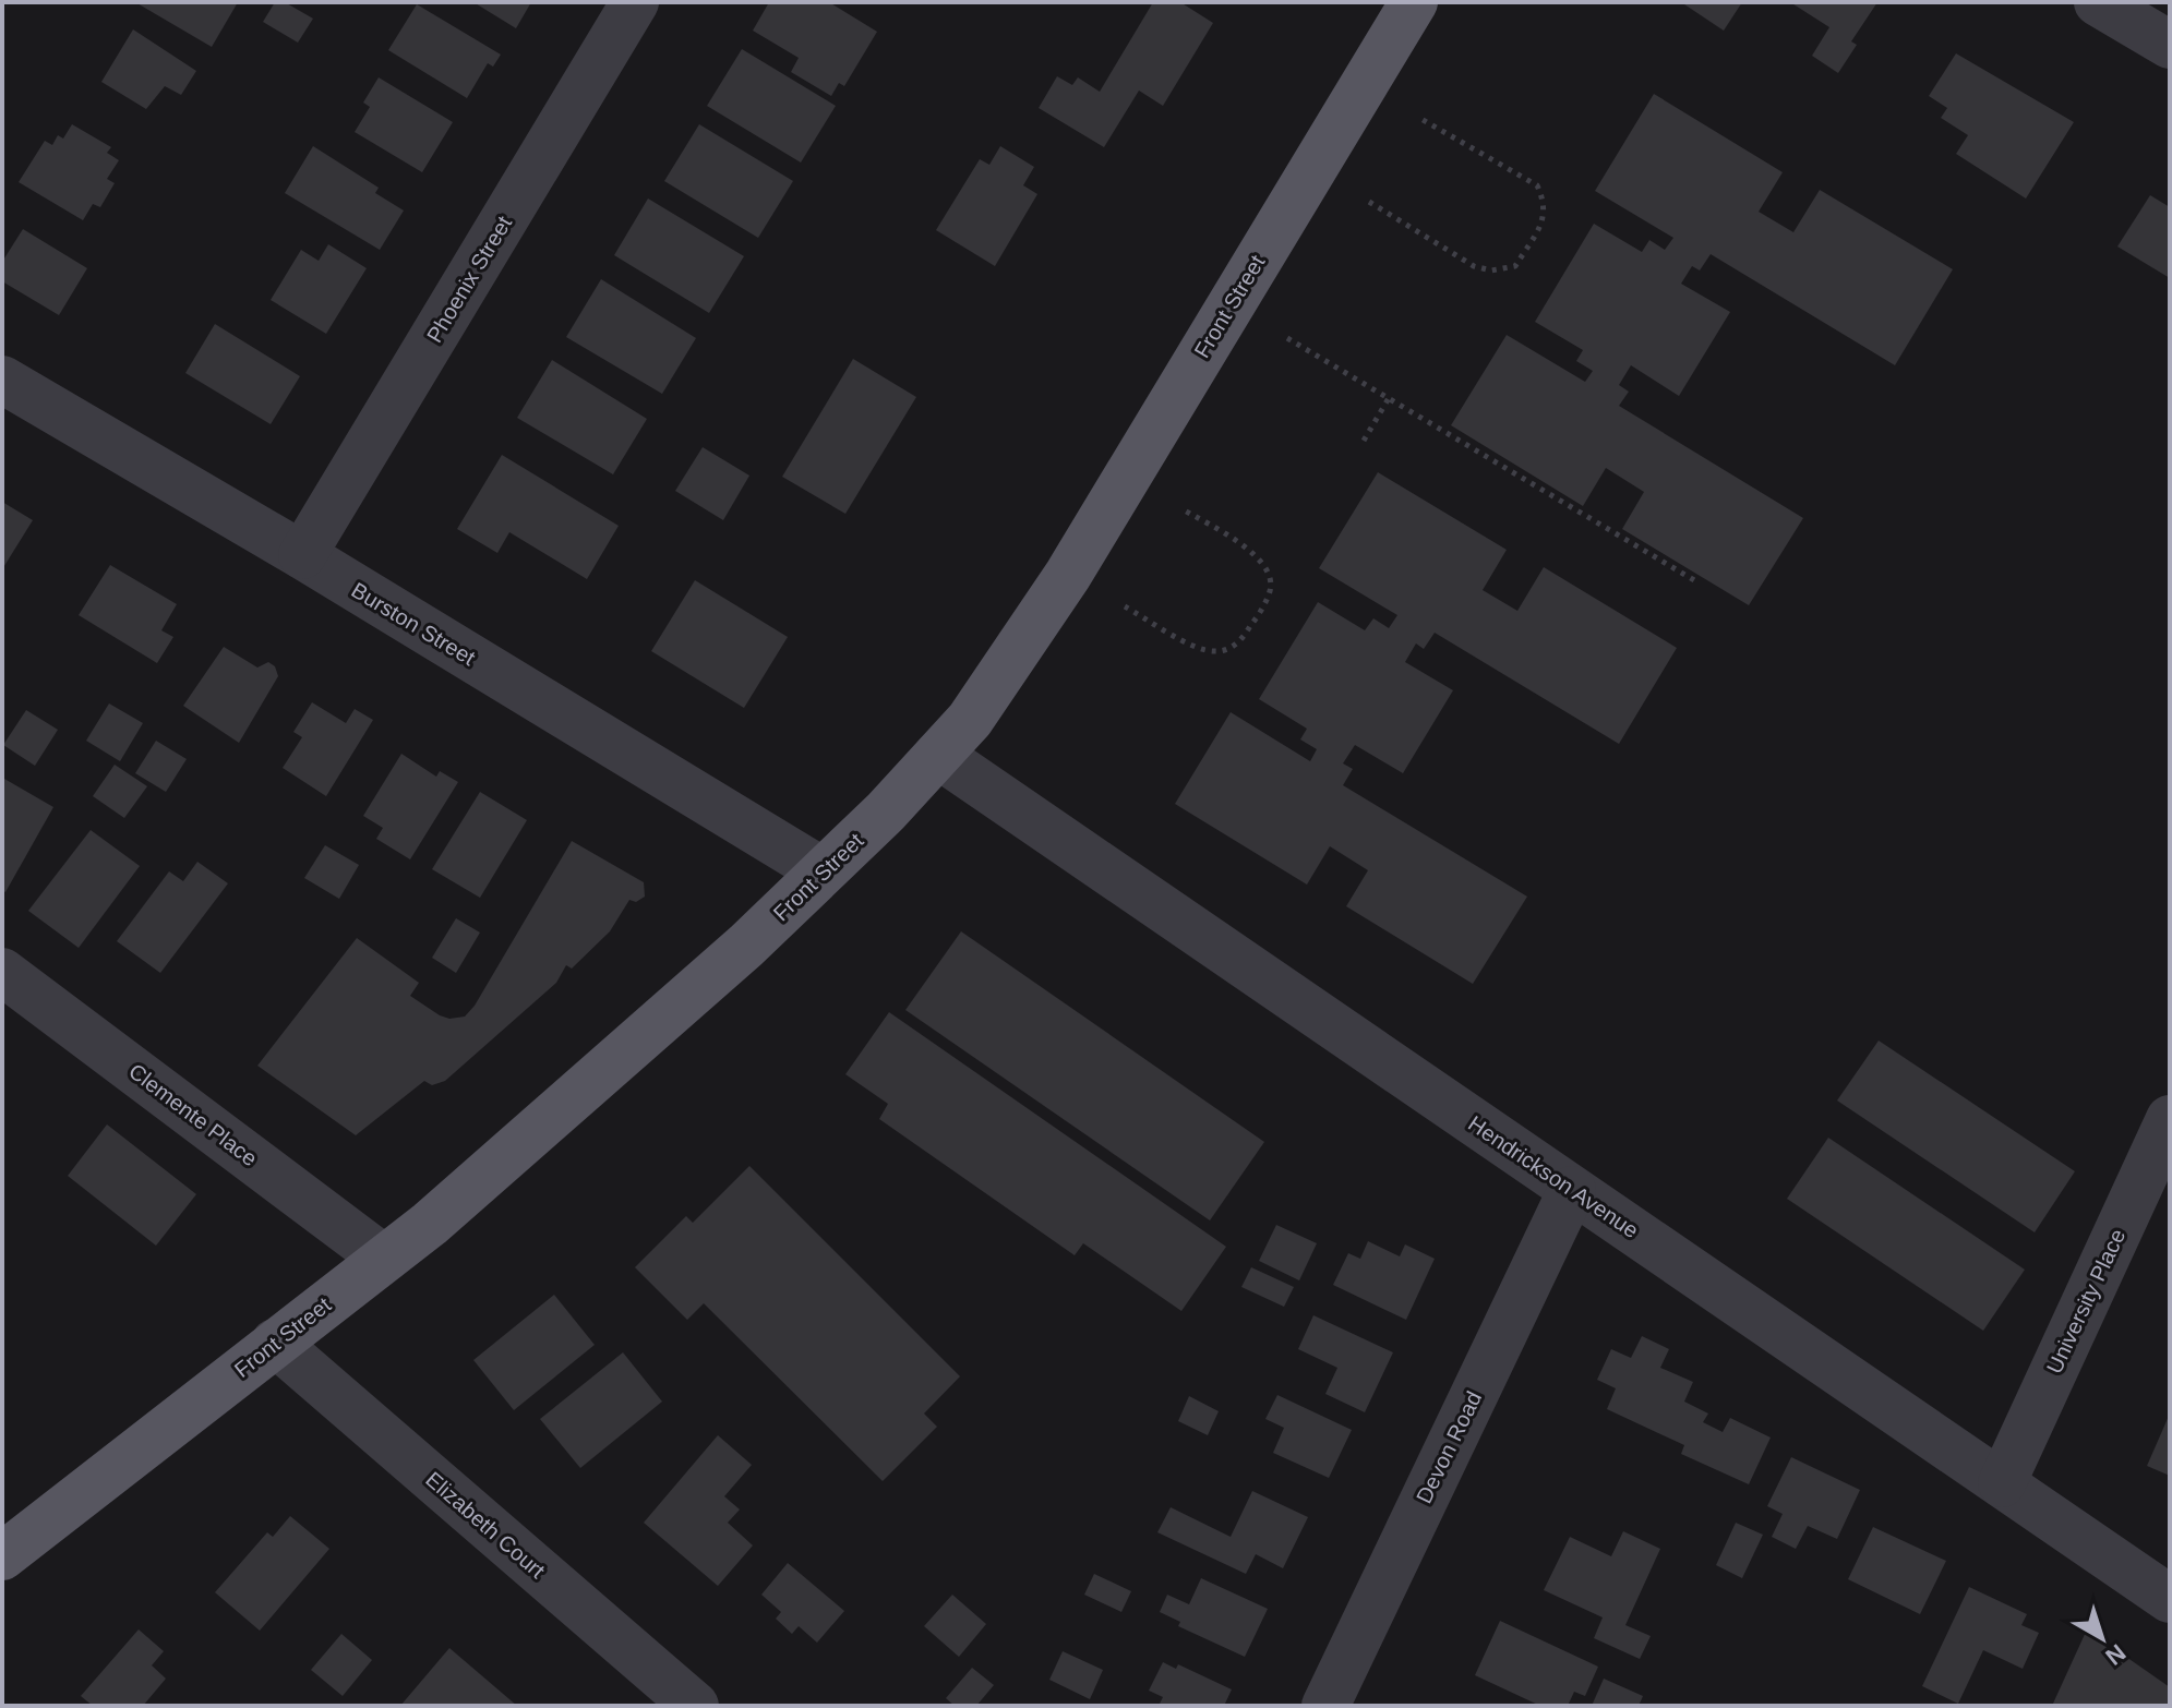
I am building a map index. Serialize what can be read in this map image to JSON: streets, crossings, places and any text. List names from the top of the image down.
{
  "streets": {
    "main road": ["Front Street"],
    "street": [
      "Phoenix Street",
      "Burston Street",
      "Clemente Place",
      "Hendrickson Avenue",
      "University Place",
      "Devon Road",
      "Elizabeth Court"
    ]
  },
  "crossings": [
    ["Phoenix Street", "Burston Street"],
    ["Front Street", "Burston Street"],
    ["Front Street", "Clemente Place"],
    ["Front Street", "Hendrickson Avenue"],
    ["Front Street", "Elizabeth Court"],
    ["Hendrickson Avenue", "University Place"],
    ["Hendrickson Avenue", "Devon Road"]
  ],
  "north": "bottom right"
}
